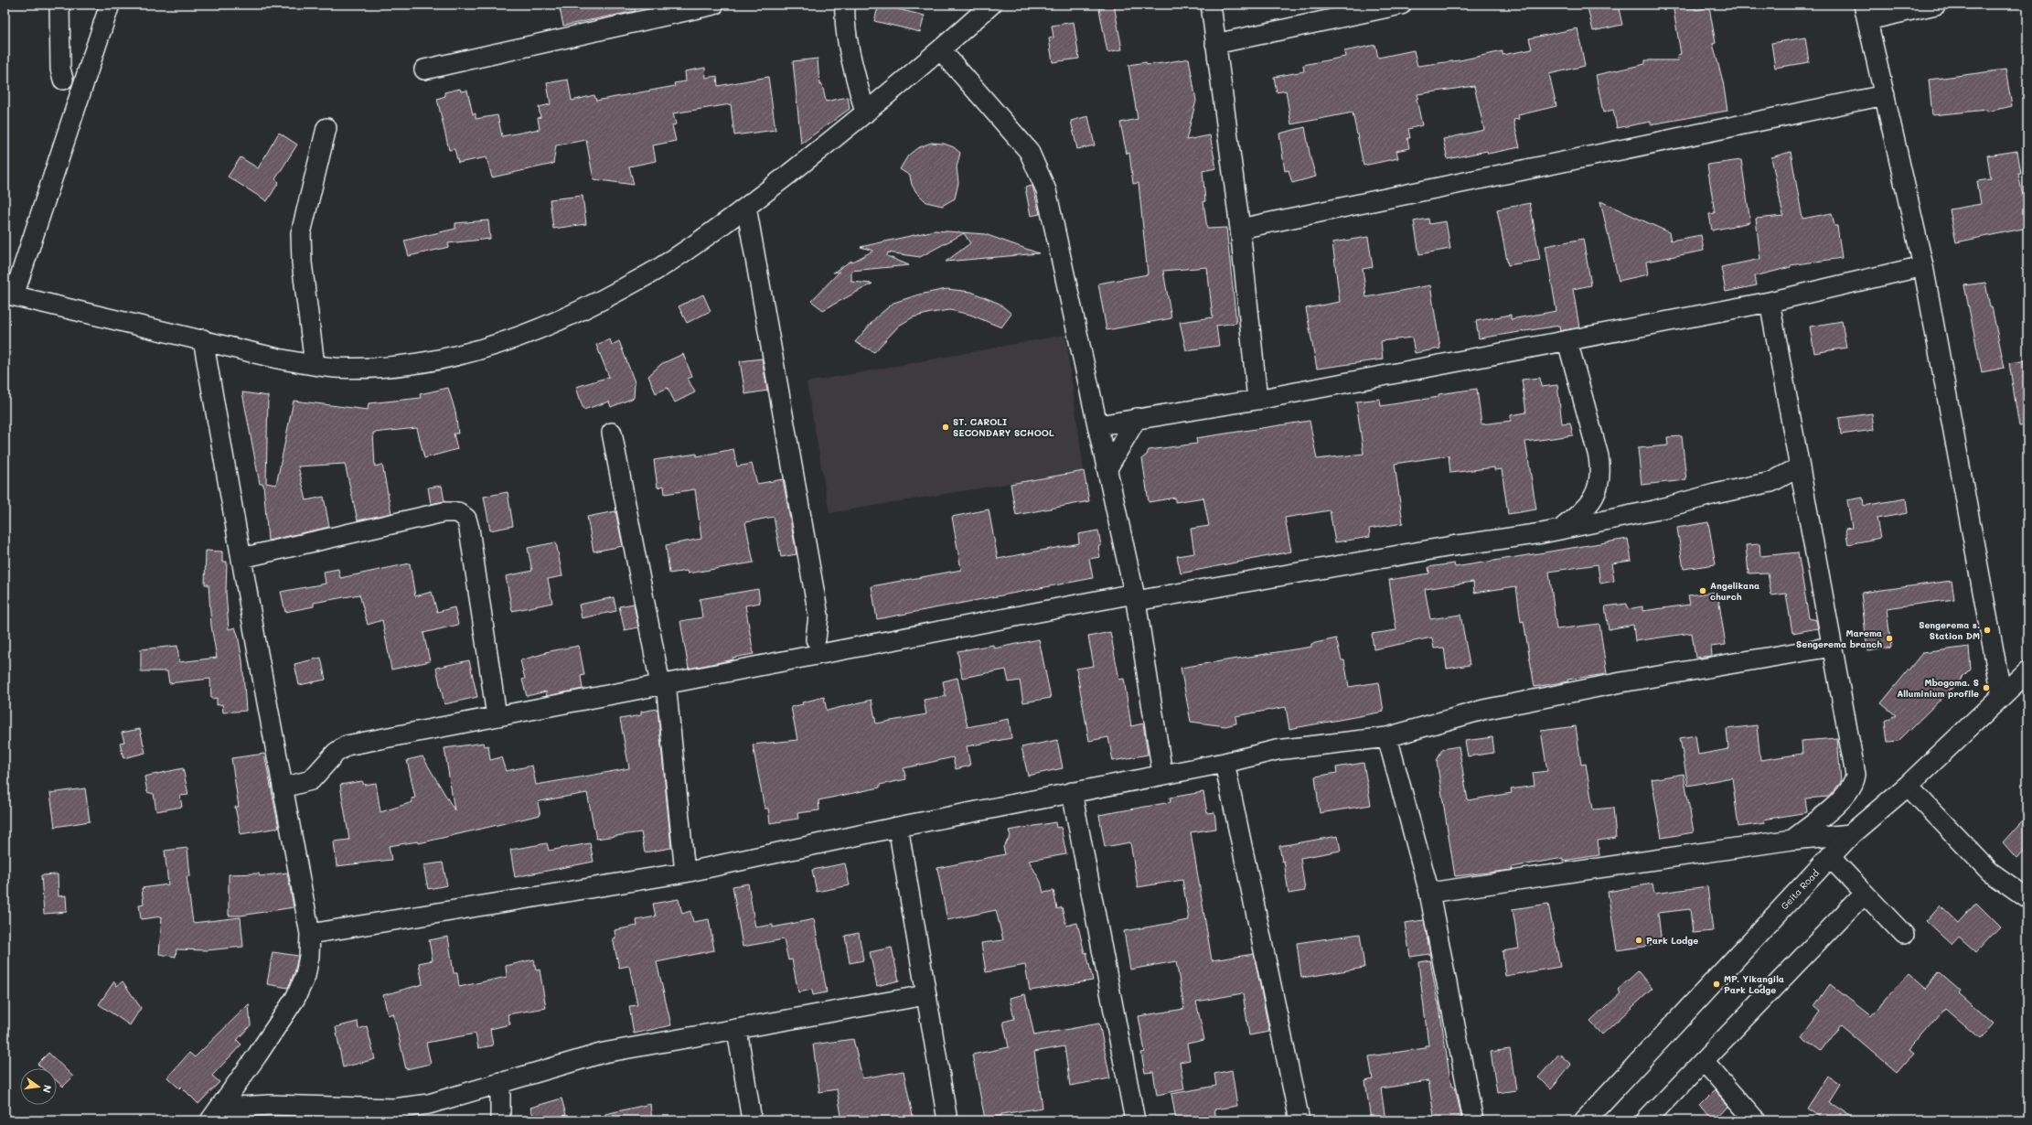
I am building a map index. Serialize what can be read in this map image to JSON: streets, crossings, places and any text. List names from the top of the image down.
{
  "streets": {
    "highway": ["Geita Road"]
  },
  "places": [
    "ST. CAROLI SECONDARY SCHOOL",
    "Angelikana church",
    "Sengerema s. Station DM",
    "Marema Sengerema branch",
    "Mbogoma. S Alluminium profile",
    "Park Lodge",
    "MP. Yikangila Park Lodge"
  ],
  "north": "right"
}
